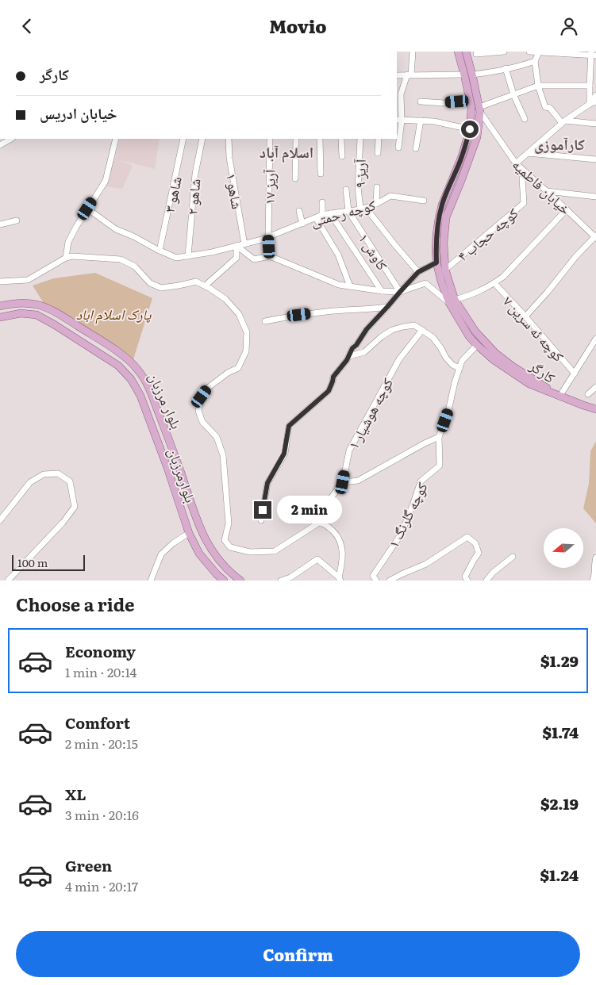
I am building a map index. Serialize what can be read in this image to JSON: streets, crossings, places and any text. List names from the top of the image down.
{
  "streets": {
    "main road": ["کارگر", "بلوار مرزبان", "بلوارمرزبان"],
    "street": [
      "آریز ۹",
      "خیابان فاطمیه",
      "آریز ۱۷",
      "شاهو ۱",
      "شاهو ۳",
      "شاهو ۲",
      "کوچه رحمتی",
      "کوچه حجاب ۴",
      "کاوش ۱",
      "کوچه ئه سرین ۷",
      "کوچه هوشیار ۱",
      "کوچه گلرنگ ۱"
    ]
  },
  "crossings": [
    ["آریز ۹", "کوچه رحمتی"],
    ["خیابان فاطمیه", "کوچه حجاب ۴"],
    ["خیابان فاطمیه", "کارگر"],
    ["آریز ۱۷", "کوچه رحمتی"],
    ["شاهو ۱", "کوچه رحمتی"],
    ["شاهو ۳", "کوچه رحمتی"],
    ["شاهو ۲", "کوچه رحمتی"],
    ["کوچه رحمتی", "کاوش ۱"],
    ["کوچه حجاب ۴", "کارگر"],
    ["کارگر", "کوچه گلرنگ ۱"]
  ],
  "districts": ["کارآموزی", "اسلام آباد"],
  "parks": ["پارک اسلام اباد"],
  "scale_bar": "100 m",
  "north": "left",
  "page": {
    "header": "Movio",
    "banner": ["کارگر", "خیابان ادریس"],
    "bubble": "2 min",
    "scale": "100 m",
    "heading": "Choose a ride",
    "list": [
      {
        "name": "Economy",
        "note": "1 min · 20:14",
        "value": "$1.29"
      },
      {
        "name": "Comfort",
        "note": "2 min · 20:15",
        "value": "$1.74"
      },
      {
        "name": "XL",
        "note": "3 min · 20:16",
        "value": "$2.19"
      },
      {
        "name": "Green",
        "note": "4 min · 20:17",
        "value": "$1.24"
      }
    ],
    "buttons": "Confirm"
  }
}
